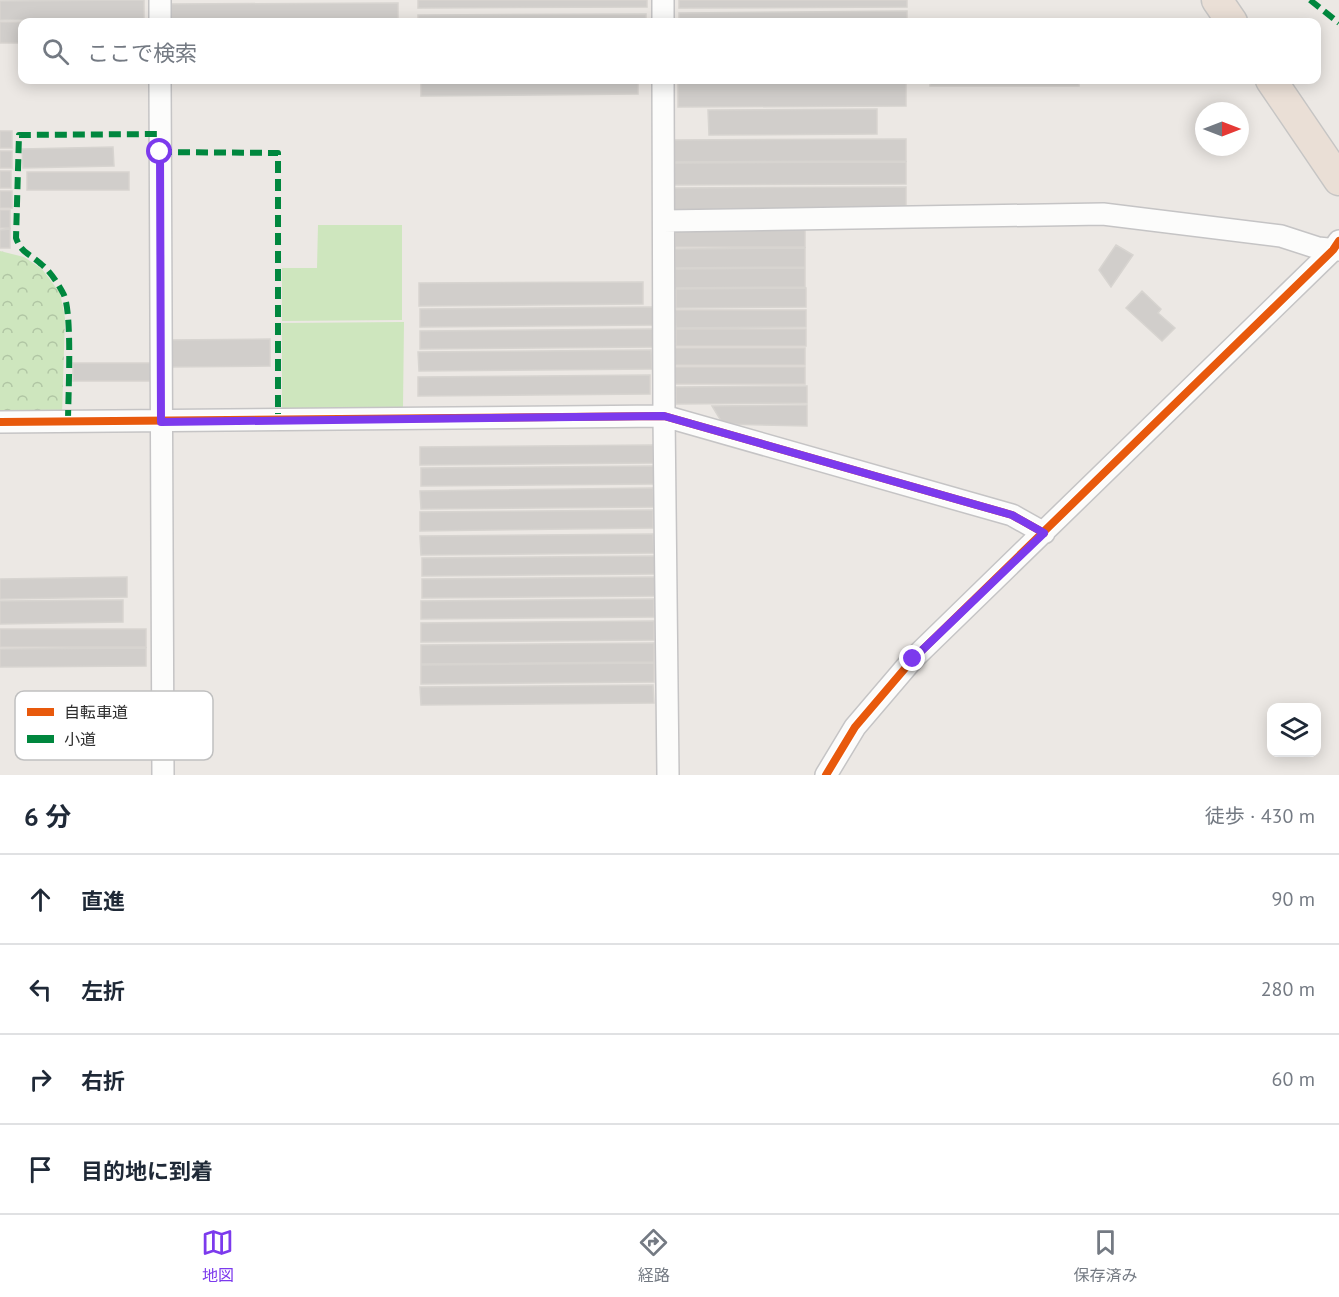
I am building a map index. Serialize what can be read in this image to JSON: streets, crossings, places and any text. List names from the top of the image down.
{
  "legend": ["自転車道", "小道"],
  "north": "right",
  "page": {
    "search": "ここで検索",
    "heading": ["6 分", "徒歩 · 430 m"],
    "list": [
      ["直進", "90 m"],
      ["左折", "280 m"],
      ["右折", "60 m"],
      "目的地に到着"
    ],
    "nav": ["地図", "経路", "保存済み"]
  }
}
